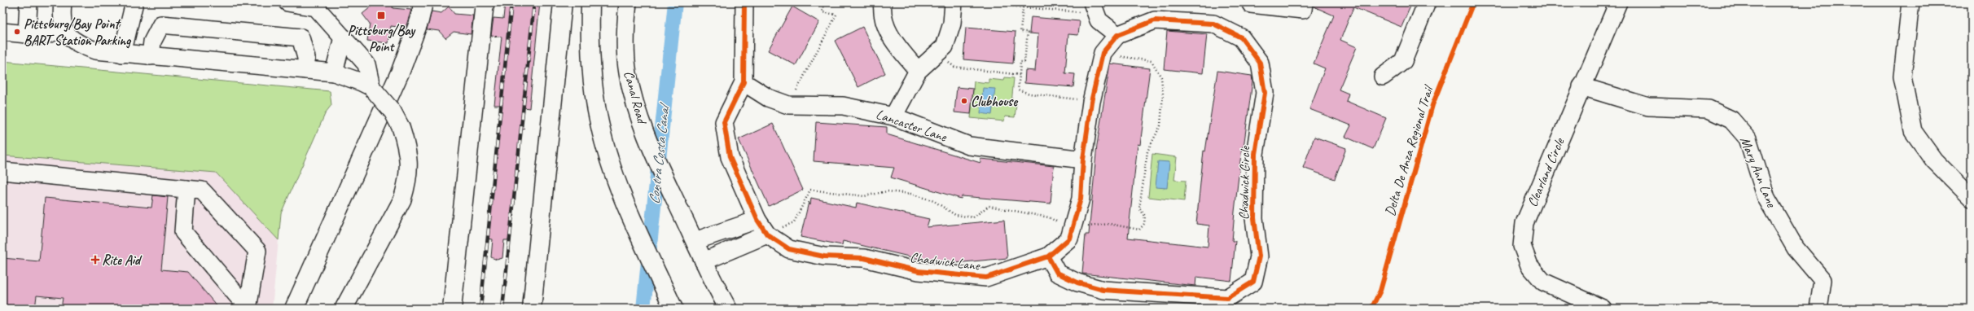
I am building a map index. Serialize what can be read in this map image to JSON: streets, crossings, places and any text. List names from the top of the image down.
{
  "streets": {
    "street": [
      "Canal Road",
      "Lancaster Lane",
      "Mary Ann Lane",
      "Clearland Circle",
      "Chadwick Circle",
      "Chadwick Lane"
    ],
    "cycle path": ["Delta De Anza Regional Trail"]
  },
  "crossings": [
    ["Lancaster Lane", "Chadwick Lane"],
    ["Mary Ann Lane", "Clearland Circle"],
    ["Chadwick Circle", "Chadwick Lane"]
  ],
  "water": ["Contra Costa Canal"],
  "places": {
    "transit": ["Pittsburg/Bay Point"],
    "other": ["Pittsburg/Bay Point BART Station Parking", "Clubhouse"],
    "health": ["Rite Aid"]
  }
}
